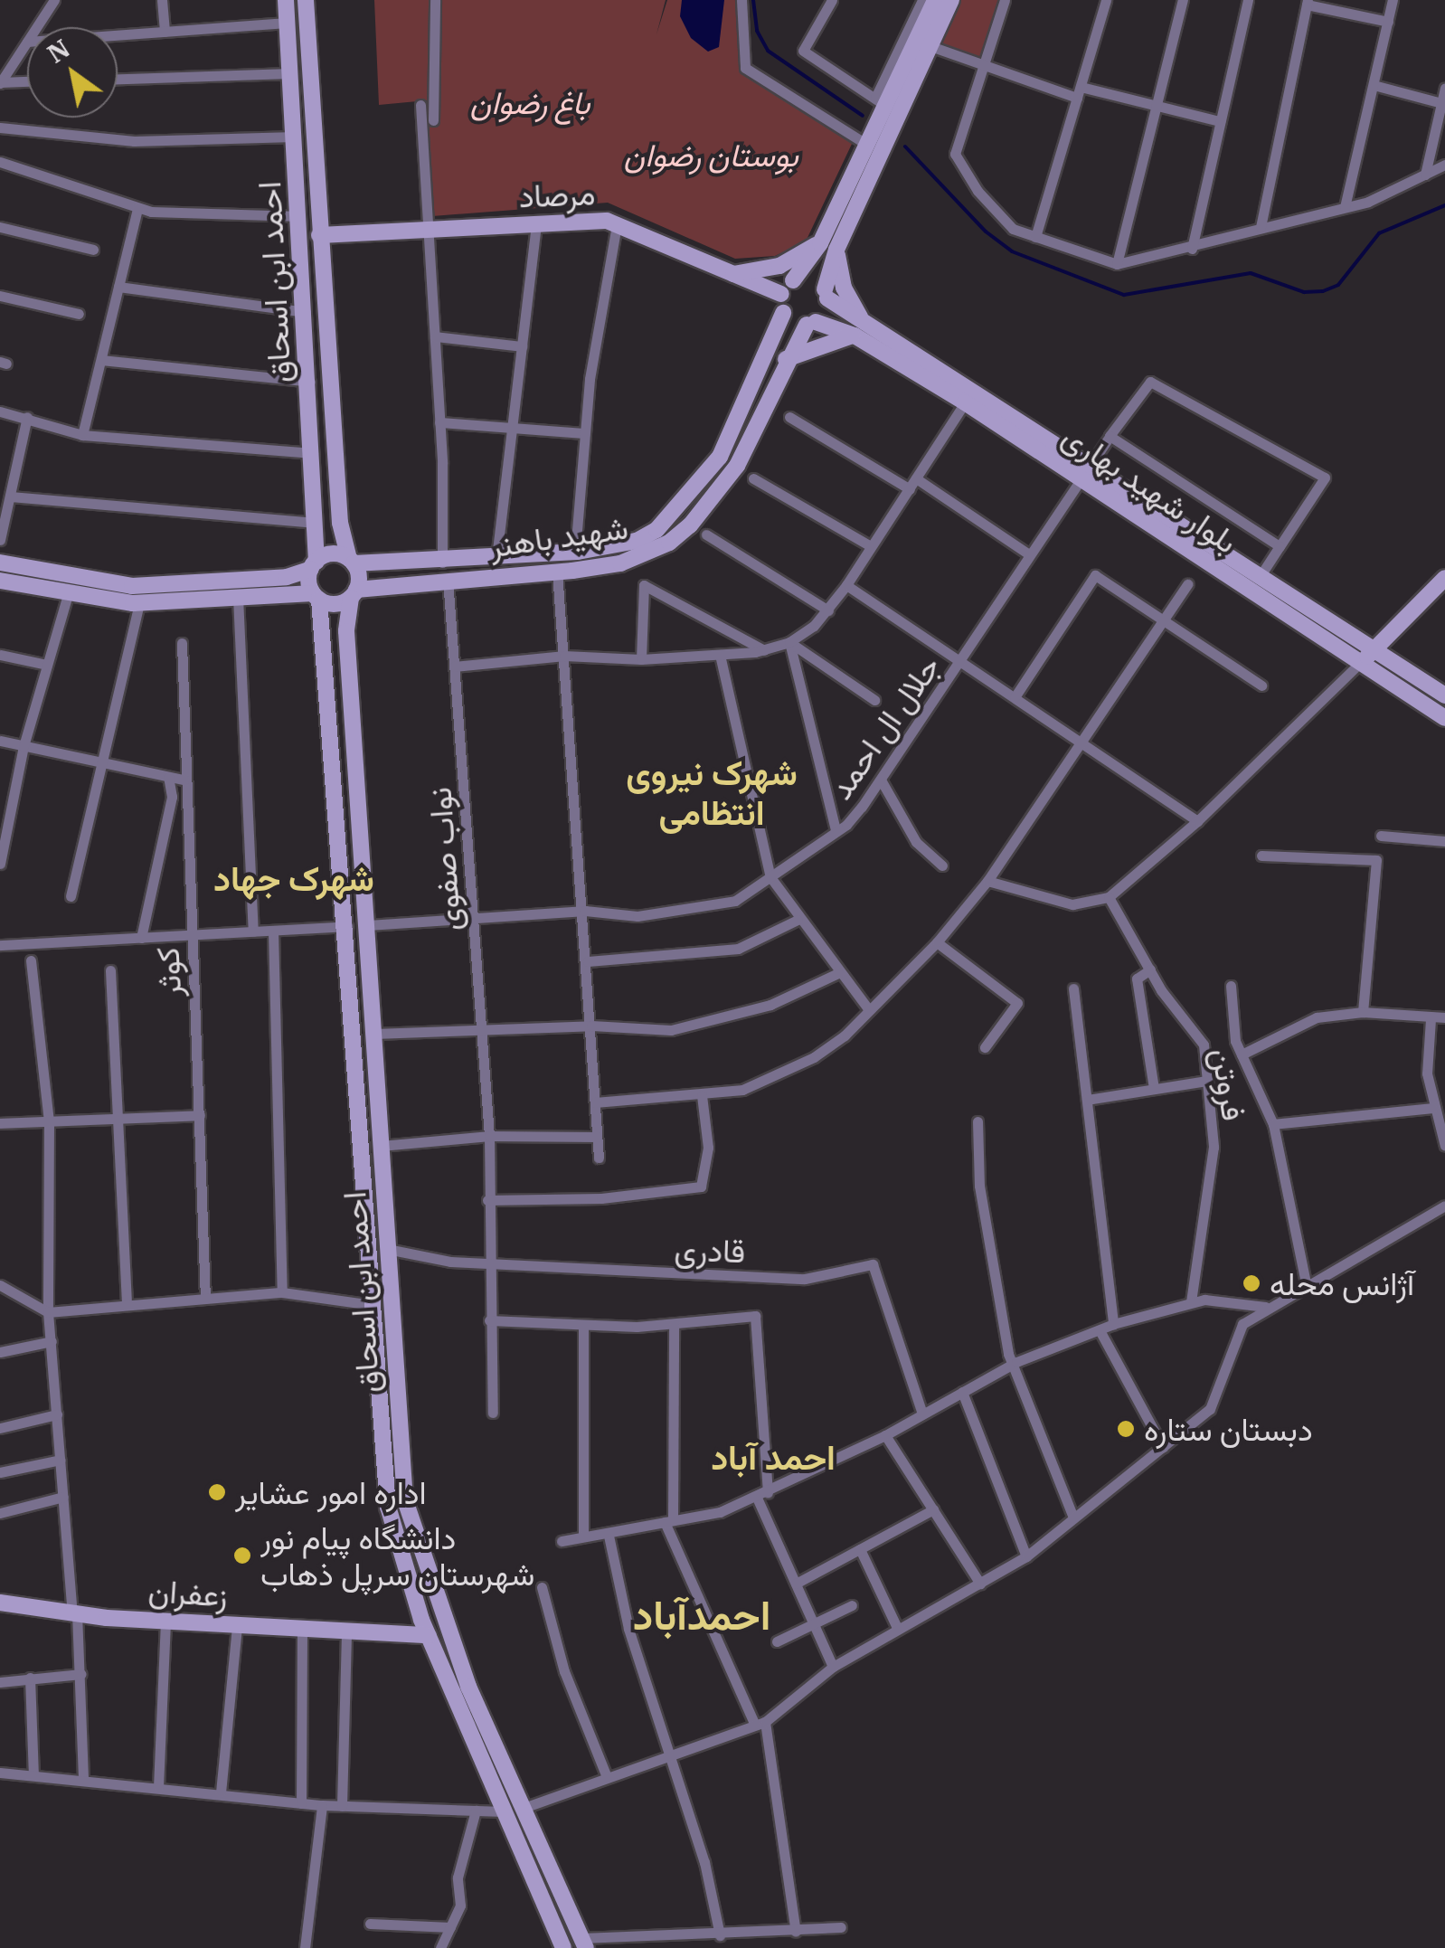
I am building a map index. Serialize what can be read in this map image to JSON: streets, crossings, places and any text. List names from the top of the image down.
{
  "streets": {
    "main road": [
      "مرصاد",
      "احمد ابن اسحاق",
      "بلوار شهید بهاری",
      "شهید باهنر",
      "زعفران"
    ],
    "street": [
      "جلال ال احمد",
      "نواب صفوی",
      "کوثر",
      "فروتن",
      "قادری"
    ]
  },
  "crossings": [
    ["مرصاد", "احمد ابن اسحاق"],
    ["مرصاد", "بلوار شهید بهاری"],
    ["مرصاد", "شهید باهنر"],
    ["مرصاد", "نواب صفوی"],
    ["احمد ابن اسحاق", "شهید باهنر"],
    ["احمد ابن اسحاق", "جلال ال احمد"],
    ["احمد ابن اسحاق", "قادری"],
    ["احمد ابن اسحاق", "زعفران"],
    ["بلوار شهید بهاری", "شهید باهنر"],
    ["بلوار شهید بهاری", "جلال ال احمد"],
    ["شهید باهنر", "نواب صفوی"],
    ["جلال ال احمد", "نواب صفوی"],
    ["نواب صفوی", "قادری"]
  ],
  "districts": [
    "شهرک نیروی انتظامی",
    "شهرک جهاد",
    "احمد آباد",
    "احمدآباد"
  ],
  "parks": ["باغ رضوان", "بوستان رضوان"],
  "places": [
    "آژانس محله",
    "دبستان ستاره",
    "اداره امور عشایر",
    "دانشگاه پیام نور شهرستان سرپل ذهاب"
  ],
  "north": "top left"
}
